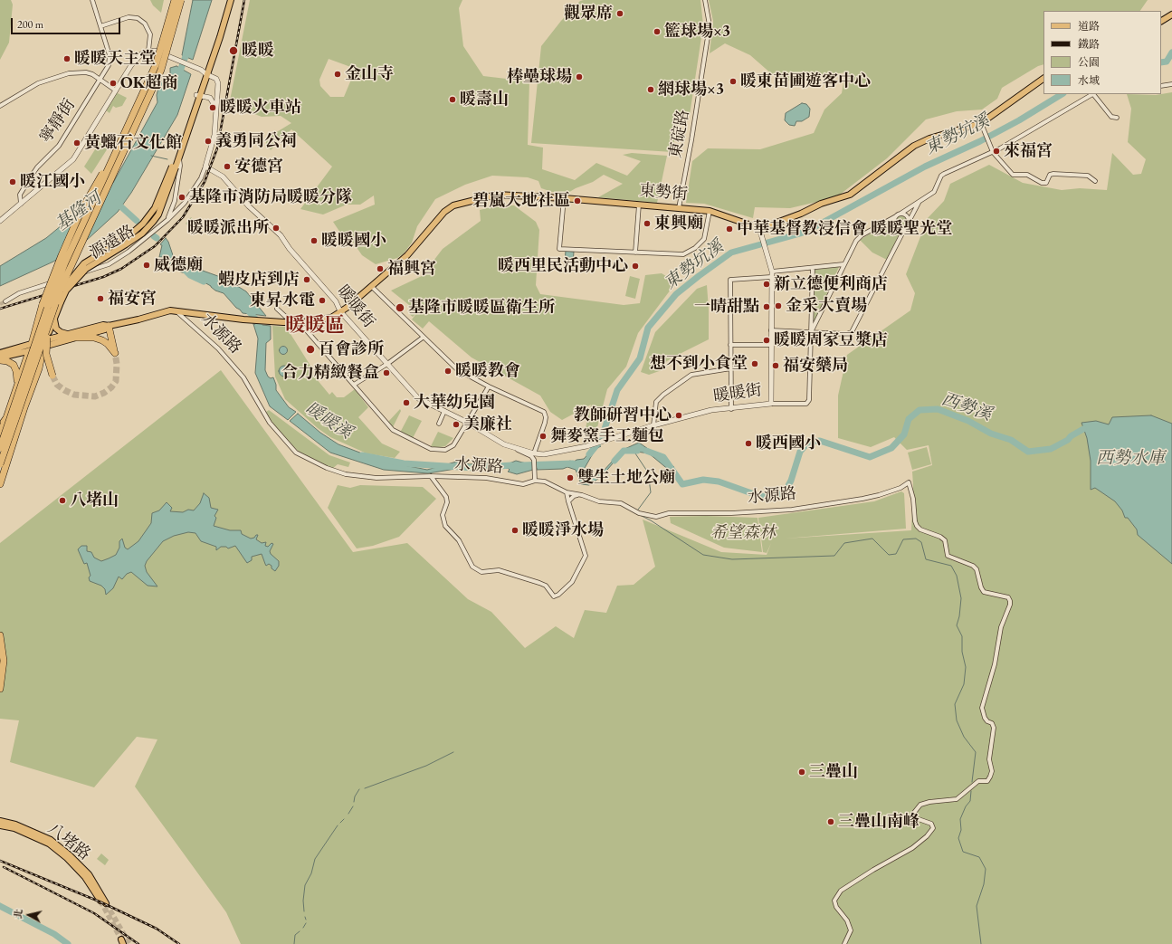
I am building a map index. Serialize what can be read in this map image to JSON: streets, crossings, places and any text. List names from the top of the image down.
{
  "streets": {
    "main road": ["東勢街", "八堵路"],
    "street": [
      "寧靜街",
      "東碇路",
      "源遠路",
      "暖暖街",
      "水源路"
    ]
  },
  "crossings": [
    ["東碇路", "東勢街"],
    ["東勢街", "暖暖街"],
    ["東勢街", "水源路"]
  ],
  "districts": ["暖暖區"],
  "water": [
    "東勢坑溪",
    "基隆河",
    "西勢溪",
    "暖暖溪",
    "西勢水庫"
  ],
  "parks": ["希望森林"],
  "places": [
    "觀眾席",
    "籃球場×3",
    "暖暖",
    "暖暖天主堂",
    "金山寺",
    "棒壘球場",
    "暖東苗圃遊客中心",
    "OK超商",
    "網球場×3",
    "暖壽山",
    "暖暖火車站",
    "義勇同公祠",
    "黃蠟石文化館",
    "來福宮",
    "安德宮",
    "暖江國小",
    "基隆市消防局暖暖分隊",
    "碧嵐大地社區",
    "東興廟",
    "暖暖派出所",
    "中華基督教浸信會 暖暖聖光堂",
    "暖暖國小",
    "威德廟",
    "暖西里民活動中心",
    "福興宮",
    "蝦皮店到店",
    "新立德便利商店",
    "福安宮",
    "東昇水電",
    "金采大賣場",
    "一晴甜點",
    "基隆市暖暖區衛生所",
    "暖暖周家豆漿店",
    "百會診所",
    "想不到小食堂",
    "福安藥局",
    "暖暖教會",
    "合力精緻餐盒",
    "大華幼兒園",
    "教師研習中心",
    "美廉社",
    "舞麥窯手工麵包",
    "暖西國小",
    "雙生土地公廟",
    "八堵山",
    "暖暖淨水場",
    "三疊山",
    "三疊山南峰"
  ],
  "legend": [
    "道路",
    "鐵路",
    "公園",
    "水域"
  ],
  "scale_bar": "200 m",
  "north": "left"
}
